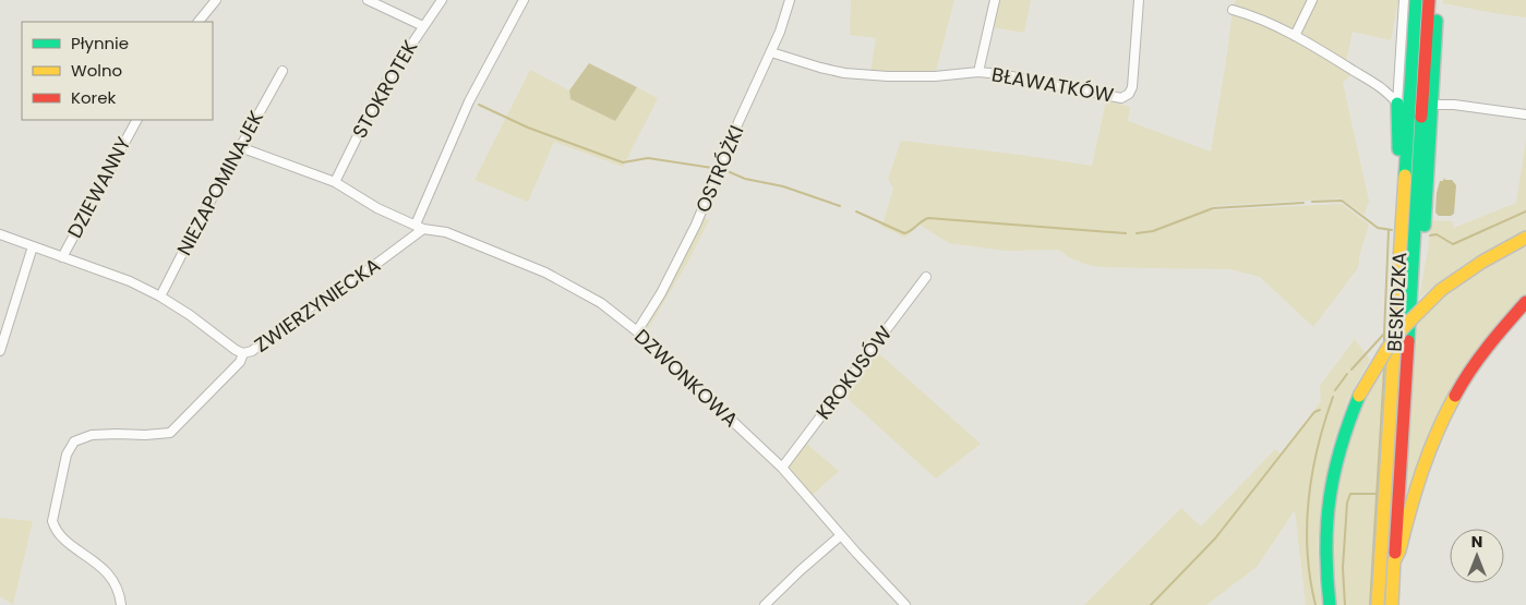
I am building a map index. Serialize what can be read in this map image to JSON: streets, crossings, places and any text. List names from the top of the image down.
{
  "streets": {
    "main road": ["BESKIDZKA"],
    "street": [
      "BŁAWATKÓW",
      "STOKROTEK",
      "OSTRÓŻKI",
      "NIEZAPOMINAJEK",
      "DZIEWANNY",
      "ZWIERZYNIECKA",
      "KROKUSÓW",
      "DZWONKOWA"
    ]
  },
  "crossings": [
    ["BŁAWATKÓW", "OSTRÓŻKI"],
    ["STOKROTEK", "DZWONKOWA"],
    ["OSTRÓŻKI", "DZWONKOWA"],
    ["NIEZAPOMINAJEK", "ZWIERZYNIECKA"],
    ["NIEZAPOMINAJEK", "DZWONKOWA"],
    ["DZIEWANNY", "ZWIERZYNIECKA"],
    ["ZWIERZYNIECKA", "DZWONKOWA"],
    ["KROKUSÓW", "DZWONKOWA"]
  ],
  "legend": ["Płynnie", "Wolno", "Korek"],
  "north": "top"
}
